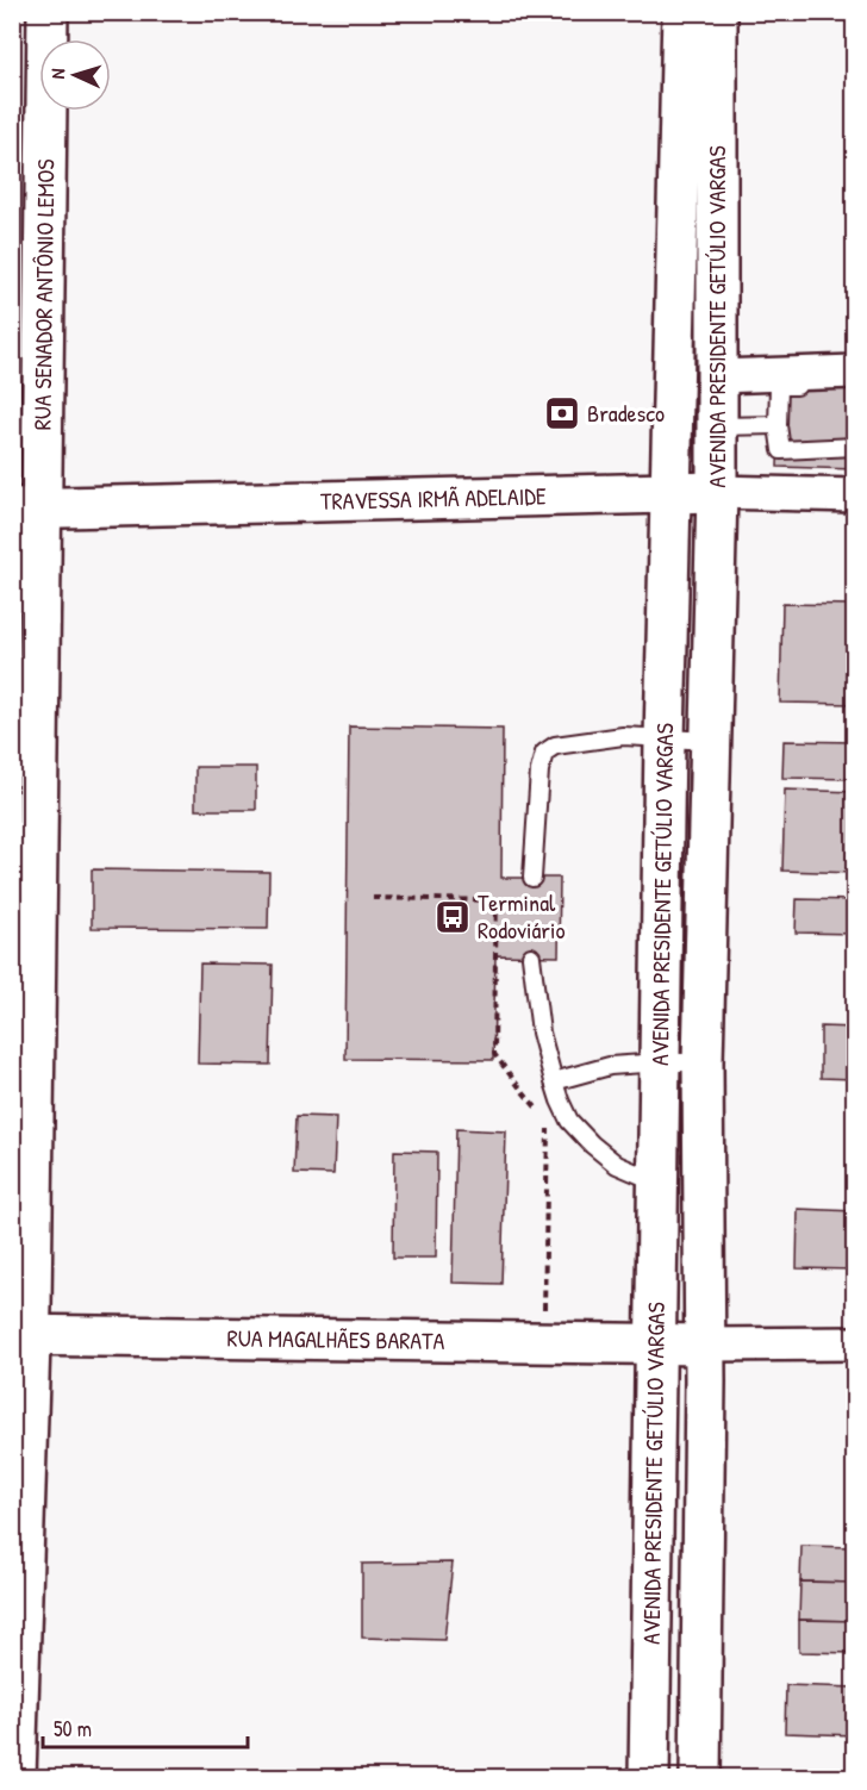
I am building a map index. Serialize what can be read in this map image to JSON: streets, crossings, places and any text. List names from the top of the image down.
{
  "streets": {
    "main road": [
      "RUA SENADOR ANTÔNIO LEMOS",
      "AVENIDA PRESIDENTE GETÚLIO VARGAS",
      "TRAVESSA IRMÃ ADELAIDE",
      "RUA MAGALHÃES BARATA"
    ]
  },
  "crossings": [
    ["RUA SENADOR ANTÔNIO LEMOS", "TRAVESSA IRMÃ ADELAIDE"],
    ["RUA SENADOR ANTÔNIO LEMOS", "RUA MAGALHÃES BARATA"],
    ["AVENIDA PRESIDENTE GETÚLIO VARGAS", "TRAVESSA IRMÃ ADELAIDE"],
    ["AVENIDA PRESIDENTE GETÚLIO VARGAS", "RUA MAGALHÃES BARATA"]
  ],
  "places": {
    "bank": ["Bradesco"],
    "bus stop": ["Terminal Rodoviário"]
  },
  "scale_bar": "50 m",
  "north": "left"
}
